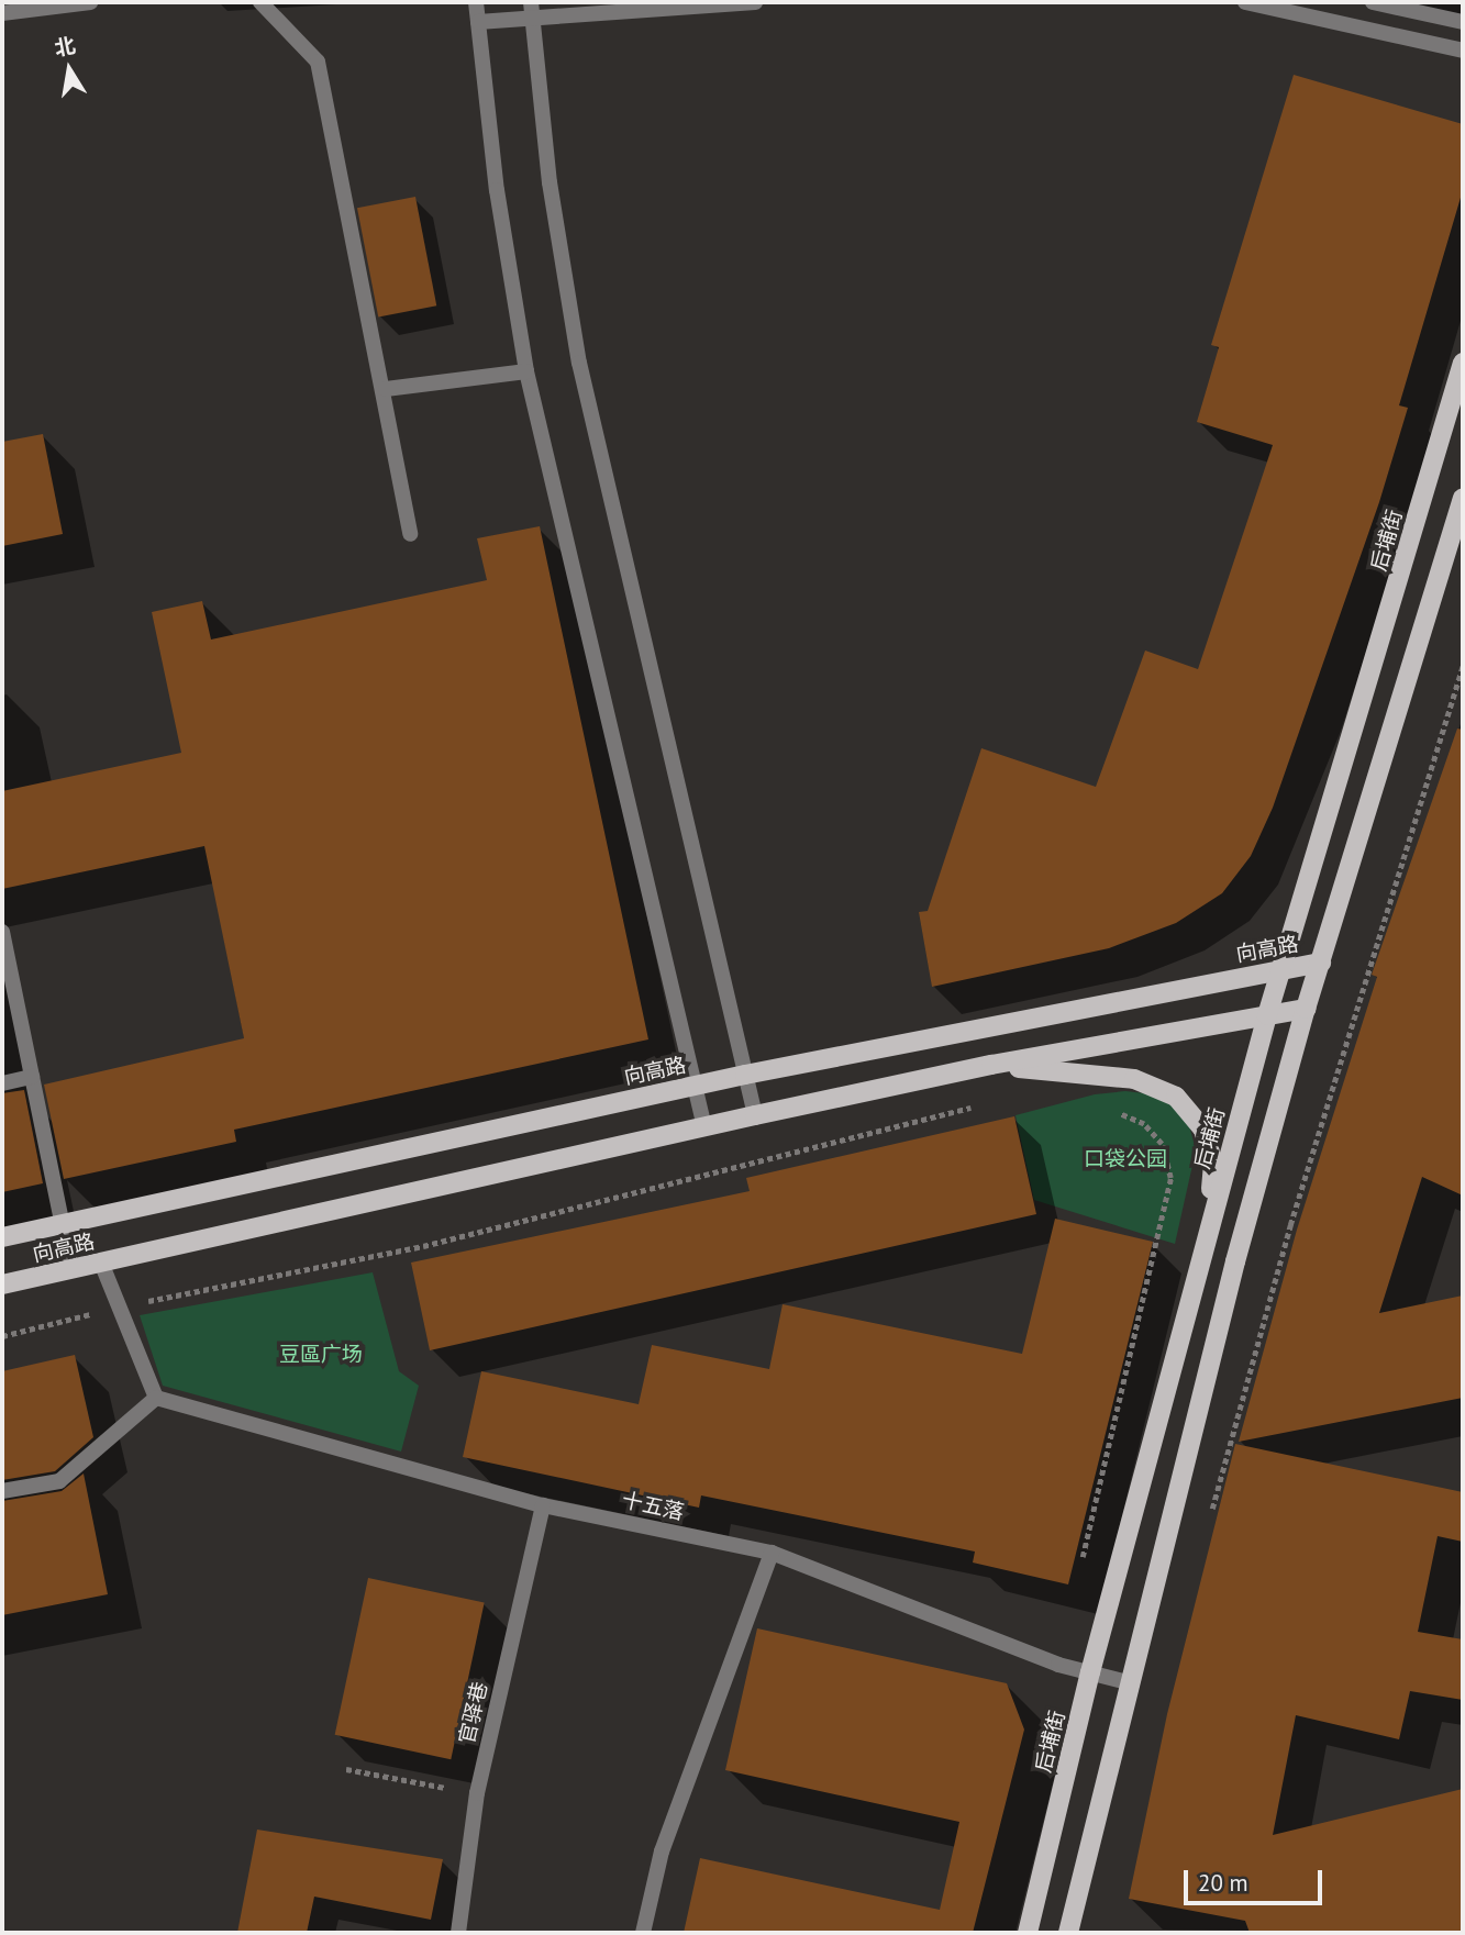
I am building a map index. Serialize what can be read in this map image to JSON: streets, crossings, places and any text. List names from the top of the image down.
{
  "streets": {
    "main road": ["后埔街", "向高路"],
    "street": ["十五落", "官驿巷"]
  },
  "crossings": [
    ["后埔街", "向高路"],
    ["后埔街", "十五落"],
    ["十五落", "官驿巷"]
  ],
  "parks": ["口袋公园", "豆區广场"],
  "scale_bar": "20 m",
  "north": "top"
}
